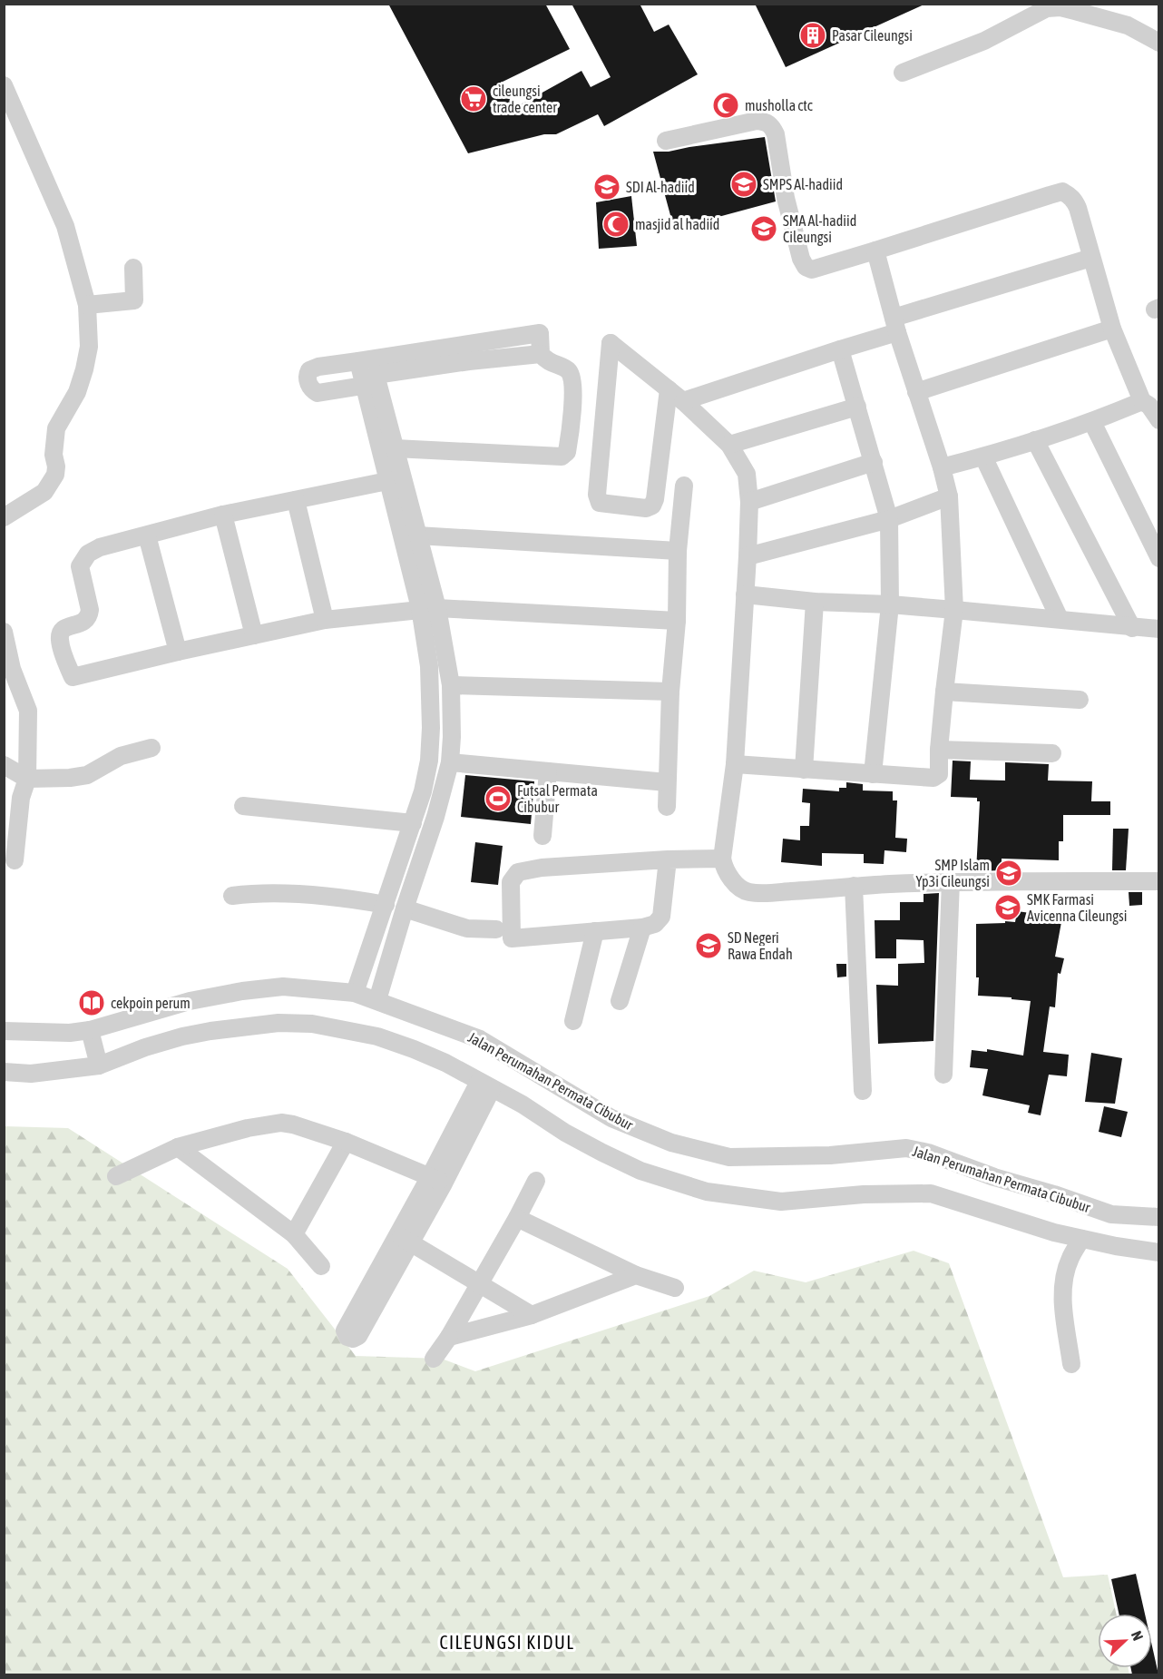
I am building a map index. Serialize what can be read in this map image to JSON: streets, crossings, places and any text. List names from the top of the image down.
{
  "streets": {
    "street": ["Jalan Perumahan Permata Cibubur"]
  },
  "districts": ["CILEUNGSI KIDUL"],
  "places": {
    "building": ["Pasar Cileungsi"],
    "supermarket": ["cileungsi trade center"],
    "mosque": ["musholla ctc", "masjid al hadiid"],
    "school or university": [
      "SMPS Al-hadiid",
      "SDI Al-hadiid",
      "SMA Al-hadiid Cileungsi",
      "SMP Islam Yp3i Cileungsi",
      "SMK Farmasi Avicenna Cileungsi",
      "SD Negeri Rawa Endah"
    ],
    "sports": ["Futsal Permata Cibubur"],
    "library": ["cekpoin perum"]
  },
  "north": "top right"
}
